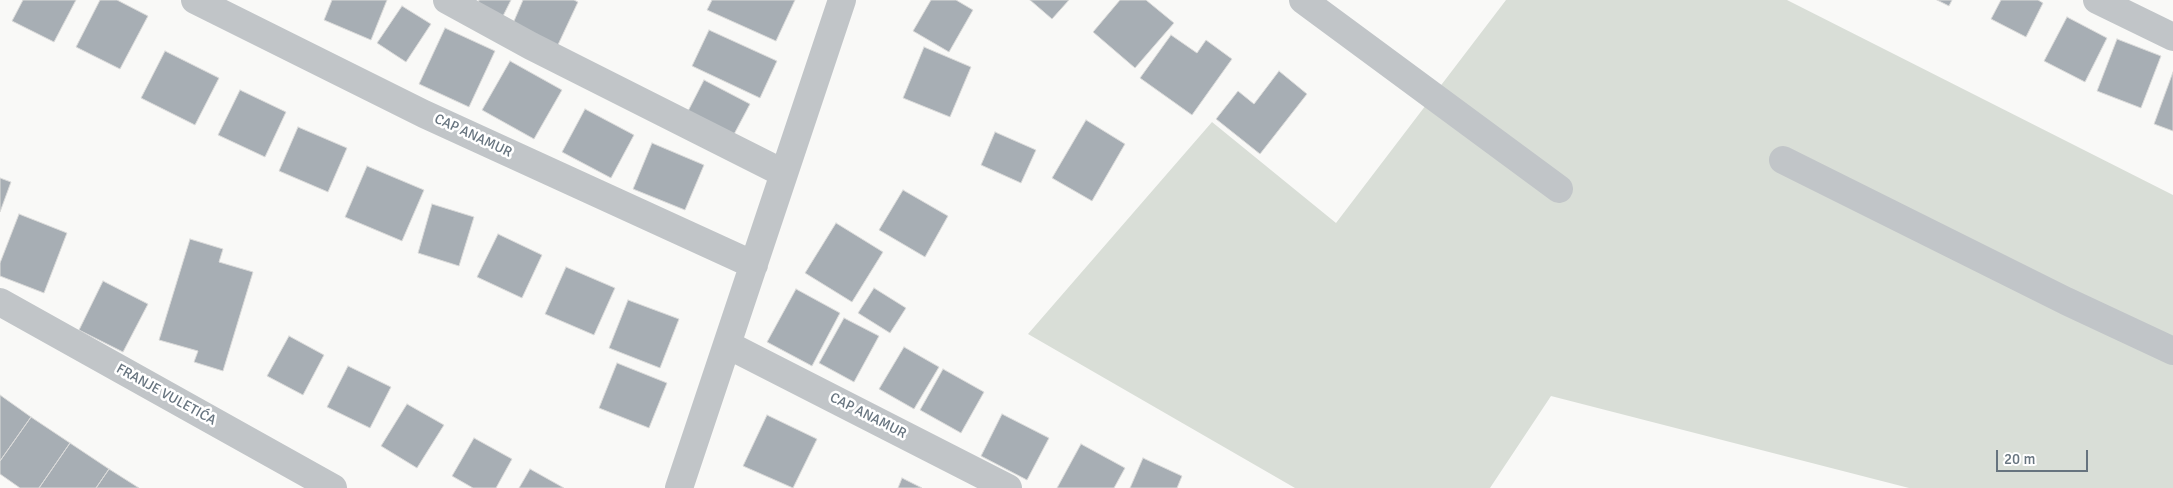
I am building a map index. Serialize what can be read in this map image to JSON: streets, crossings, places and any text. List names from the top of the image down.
{
  "streets": {
    "street": ["CAP ANAMUR", "FRANJE VULETIĆA"]
  },
  "scale_bar": "20 m"
}
